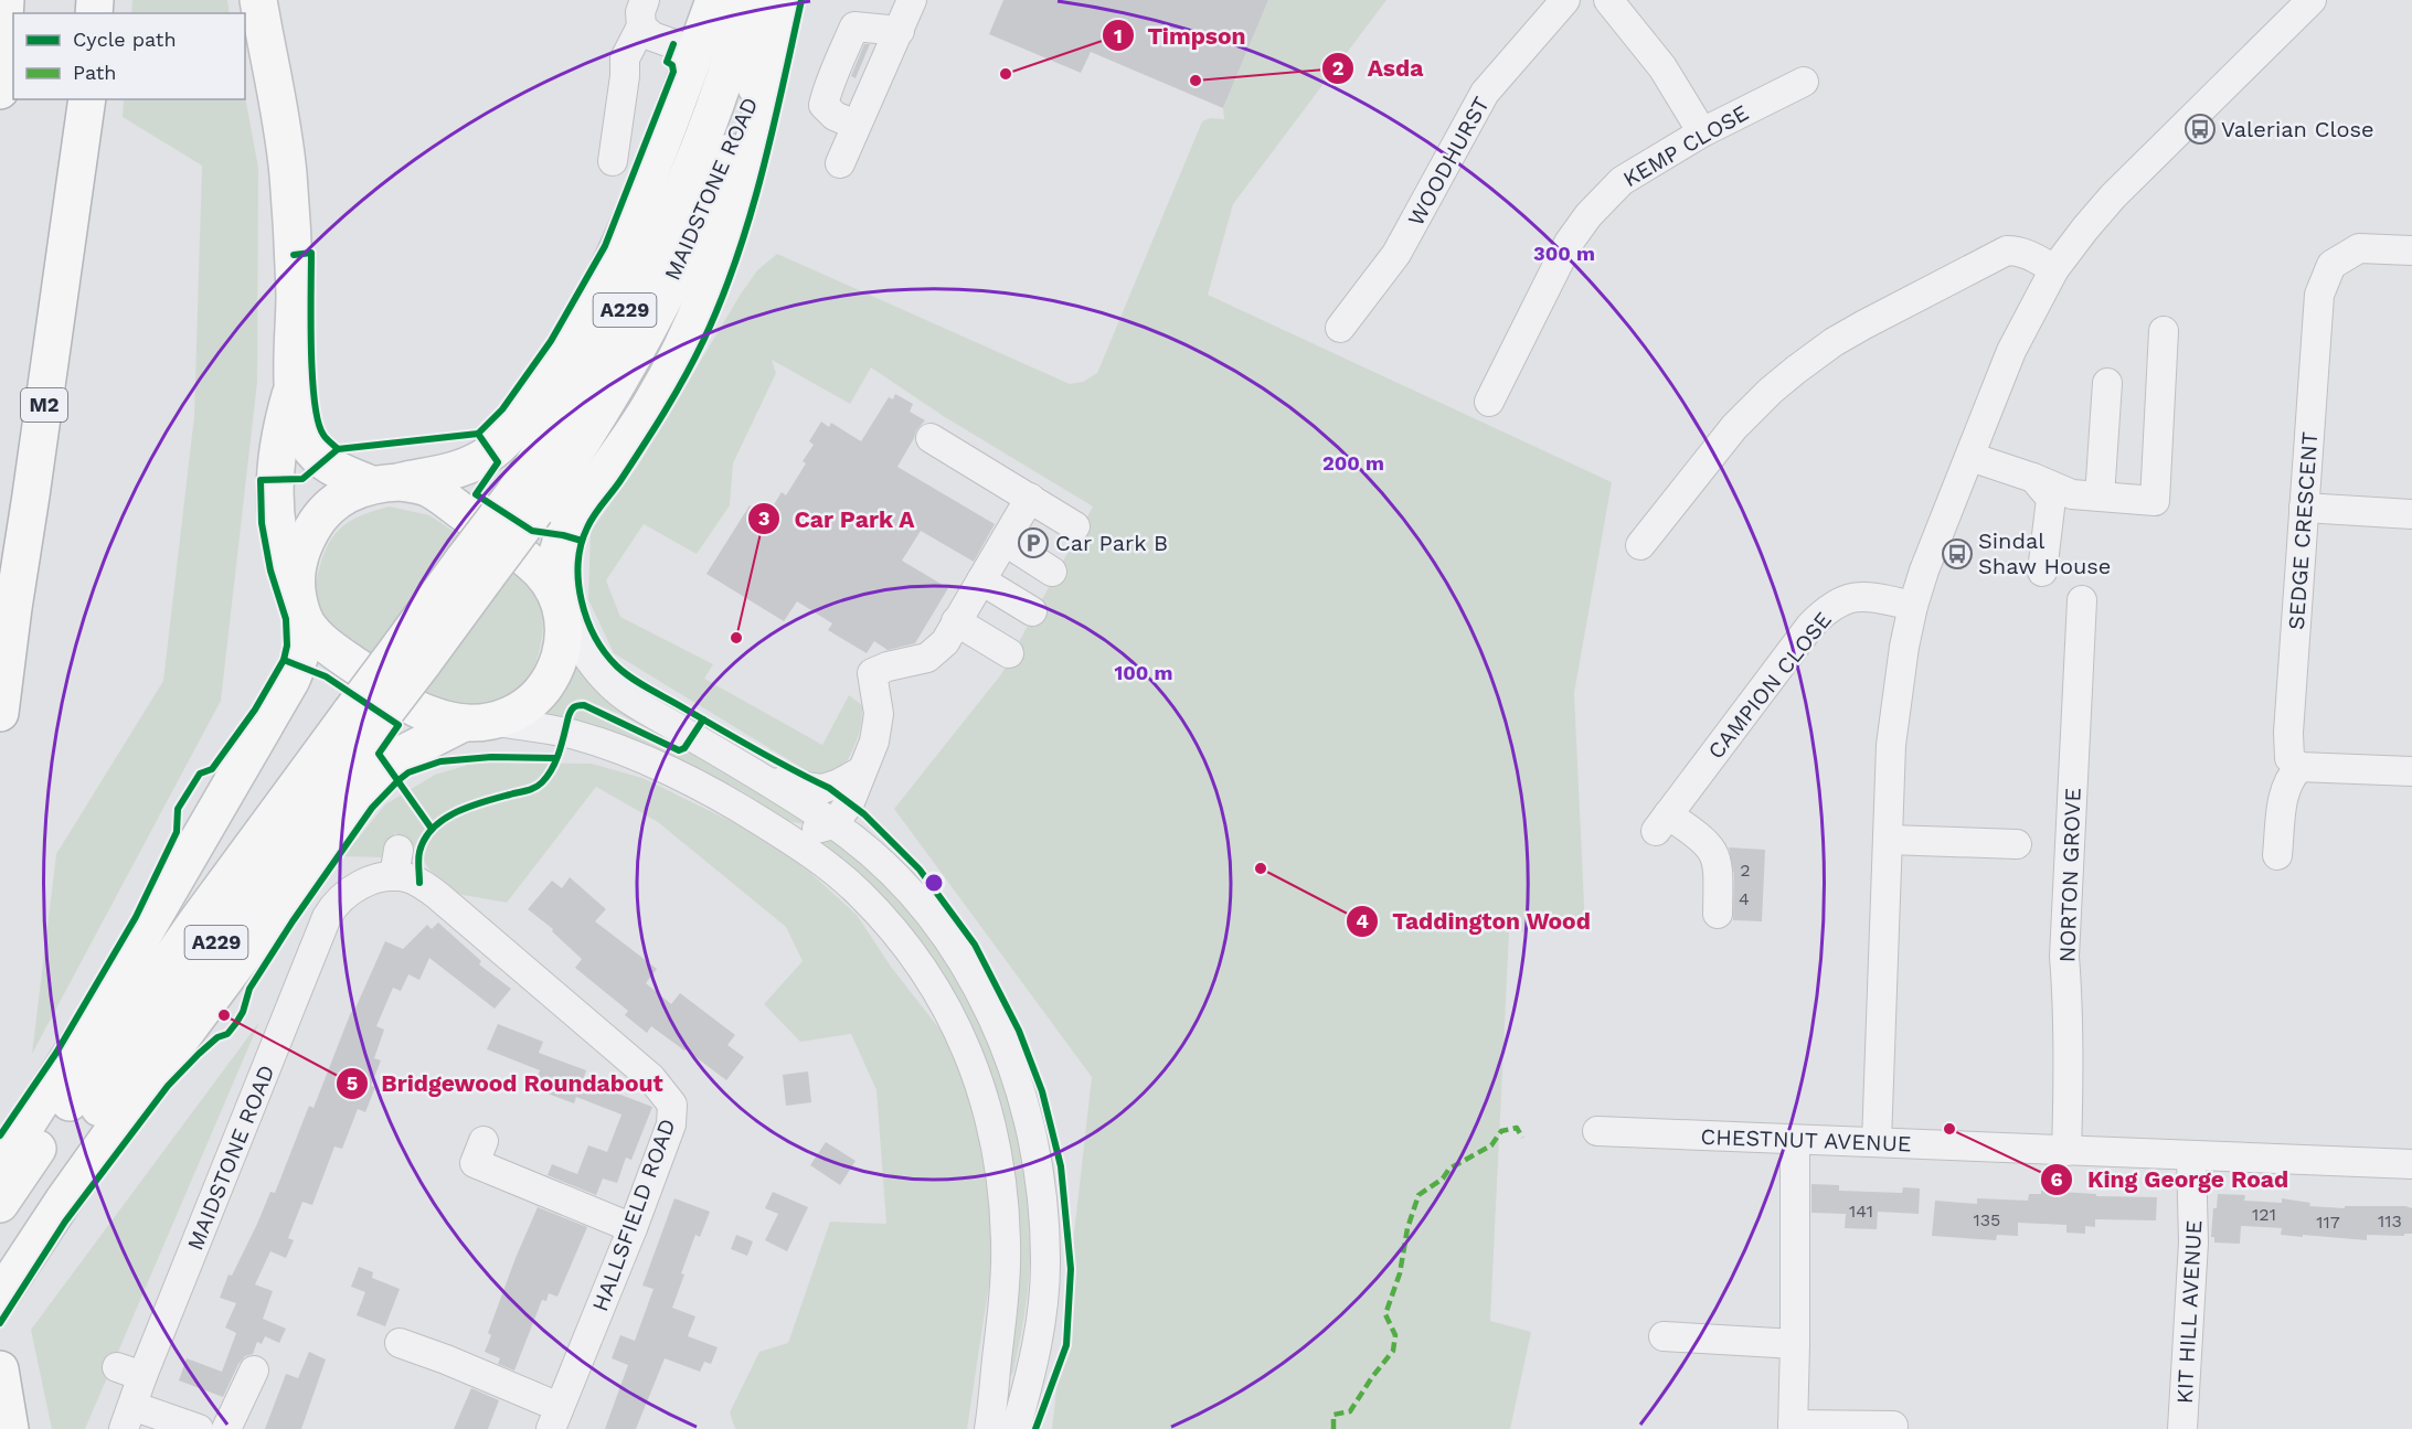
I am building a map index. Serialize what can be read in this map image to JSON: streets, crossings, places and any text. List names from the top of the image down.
{
  "streets": {
    "main road": ["MAIDSTONE ROAD", "A229", "M2"],
    "street": [
      "KEMP CLOSE",
      "WOODHURST",
      "SEDGE CRESCENT",
      "CAMPION CLOSE",
      "NORTON GROVE",
      "CHESTNUT AVENUE",
      "HALLSFIELD ROAD",
      "KIT HILL AVENUE"
    ]
  },
  "crossings": [
    ["MAIDSTONE ROAD", "A229"],
    ["MAIDSTONE ROAD", "HALLSFIELD ROAD"],
    ["NORTON GROVE", "CHESTNUT AVENUE"],
    ["CHESTNUT AVENUE", "KIT HILL AVENUE"]
  ],
  "places": {
    "other": [
      "Timpson",
      "Asda",
      "Car Park A",
      "Taddington Wood",
      "Bridgewood Roundabout",
      "King George Road"
    ],
    "bus stop": ["Valerian Close", "Sindal Shaw House"],
    "parking": ["Car Park B"]
  },
  "house_numbers": [
    "2",
    "4",
    "141",
    "121",
    "135",
    "113",
    "117"
  ],
  "legend": ["Cycle path", "Path"],
  "rings": ["300 m", "200 m", "100 m"]
}
